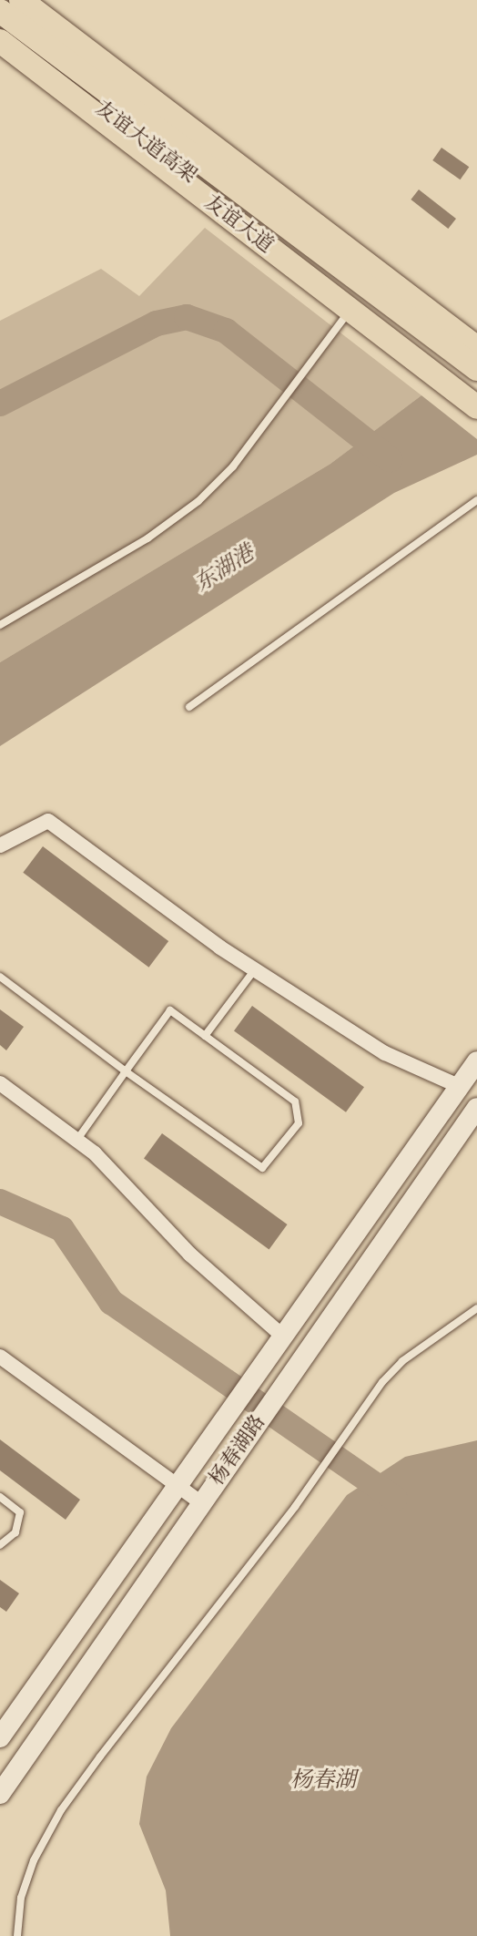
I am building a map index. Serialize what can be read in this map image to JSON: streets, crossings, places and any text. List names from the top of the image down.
{
  "streets": {
    "main road": ["友谊大道高架", "友谊大道", "杨春湖路"]
  },
  "water": ["东湖港", "杨春湖"]
}
